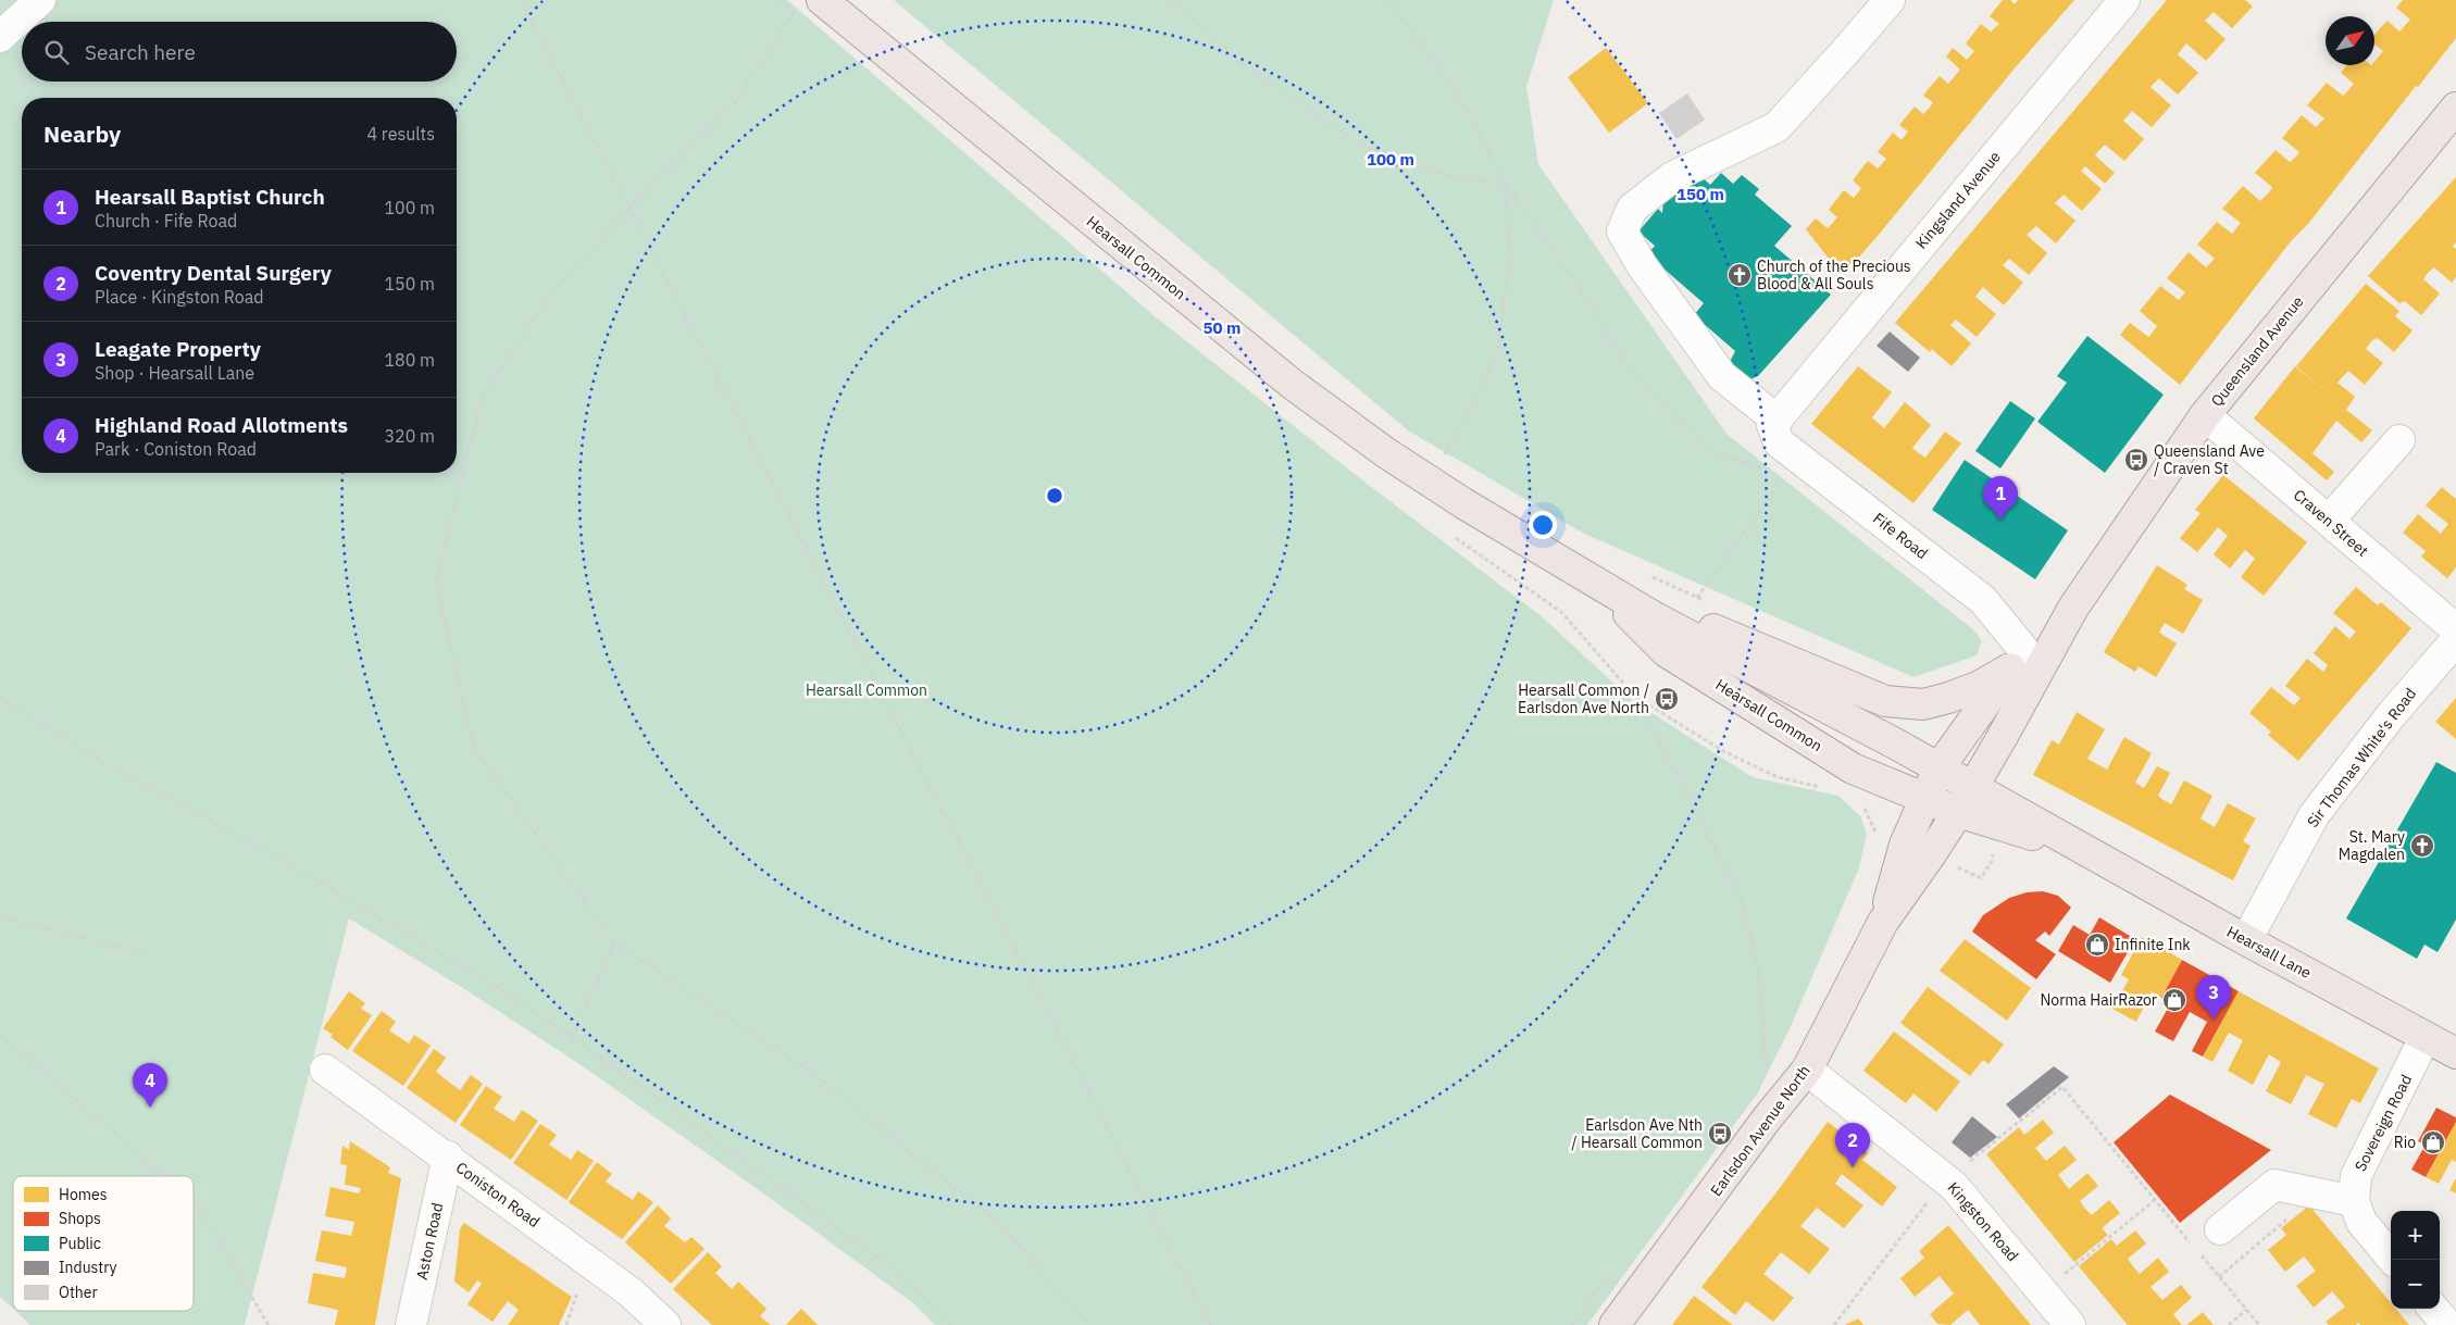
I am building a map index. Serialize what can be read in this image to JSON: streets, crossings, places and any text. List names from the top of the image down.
{
  "streets": {
    "main road": [
      "Hearsall Common",
      "Queensland Avenue",
      "Hearsall Lane",
      "Earlsdon Avenue North"
    ],
    "street": [
      "Kingsland Avenue",
      "Craven Street",
      "Fife Road",
      "Sir Thomas White's Road",
      "Sovereign Road",
      "Coniston Road",
      "Kingston Road",
      "Aston Road"
    ]
  },
  "crossings": [
    ["Kingsland Avenue", "Fife Road"],
    ["Hearsall Common", "Queensland Avenue"],
    ["Hearsall Common", "Hearsall Lane"],
    ["Hearsall Common", "Earlsdon Avenue North"],
    ["Queensland Avenue", "Craven Street"],
    ["Queensland Avenue", "Fife Road"],
    ["Queensland Avenue", "Hearsall Lane"],
    ["Queensland Avenue", "Earlsdon Avenue North"],
    ["Sir Thomas White's Road", "Hearsall Lane"],
    ["Hearsall Lane", "Sovereign Road"],
    ["Hearsall Lane", "Earlsdon Avenue North"],
    ["Earlsdon Avenue North", "Kingston Road"],
    ["Coniston Road", "Aston Road"]
  ],
  "parks": ["Hearsall Common"],
  "places": {
    "church": ["Church of the Precious Blood & All Souls", "St. Mary Magdalen"],
    "bus stop": ["Queensland Ave / Craven St", "Hearsall Common / Earlsdon Ave North", "Earlsdon Ave Nth / Hearsall Common"],
    "shop": ["Infinite Ink", "Norma HairRazor", "Rio"]
  },
  "legend": [
    "Homes",
    "Shops",
    "Public",
    "Industry",
    "Other"
  ],
  "north": "top right",
  "page": {
    "search": "Search here",
    "heading": ["Nearby", "4 results"],
    "list": [
      {
        "mark": "1",
        "name": "Hearsall Baptist Church",
        "note": "Church · Fife Road",
        "value": "100 m"
      },
      {
        "mark": "2",
        "name": "Coventry Dental Surgery",
        "note": "Place · Kingston Road",
        "value": "150 m"
      },
      {
        "mark": "3",
        "name": "Leagate Property",
        "note": "Shop · Hearsall Lane",
        "value": "180 m"
      },
      {
        "mark": "4",
        "name": "Highland Road Allotments",
        "note": "Park · Coniston Road",
        "value": "320 m"
      }
    ],
    "pins": [
      "1",
      "3",
      "4",
      "2"
    ],
    "map_buttons": ["+", "−"]
  },
  "rings": ["100 m", "150 m", "50 m"]
}
